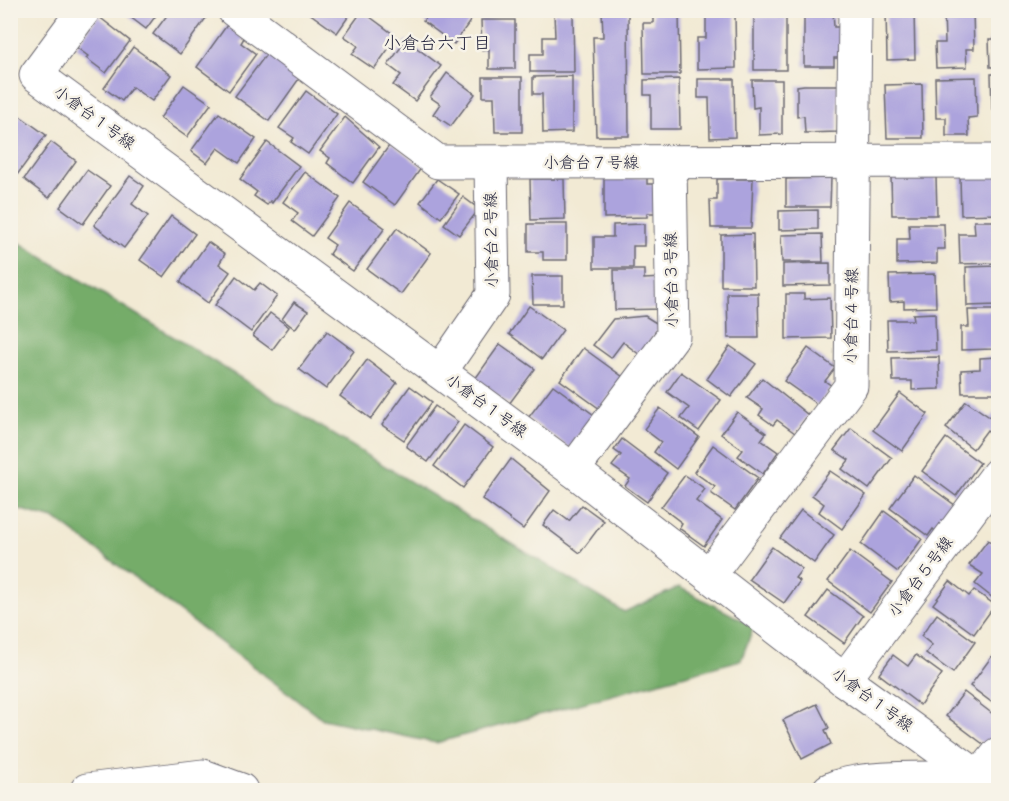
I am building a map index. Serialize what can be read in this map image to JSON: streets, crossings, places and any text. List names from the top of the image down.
{
  "streets": {
    "street": [
      "小倉台１号線",
      "小倉台７号線",
      "小倉台２号線",
      "小倉台３号線",
      "小倉台４号線",
      "小倉台５号線"
    ]
  },
  "crossings": [
    ["小倉台１号線", "小倉台２号線"],
    ["小倉台１号線", "小倉台３号線"],
    ["小倉台１号線", "小倉台４号線"],
    ["小倉台１号線", "小倉台５号線"],
    ["小倉台７号線", "小倉台２号線"],
    ["小倉台７号線", "小倉台３号線"],
    ["小倉台７号線", "小倉台４号線"]
  ],
  "districts": ["小倉台六丁目"]
}
